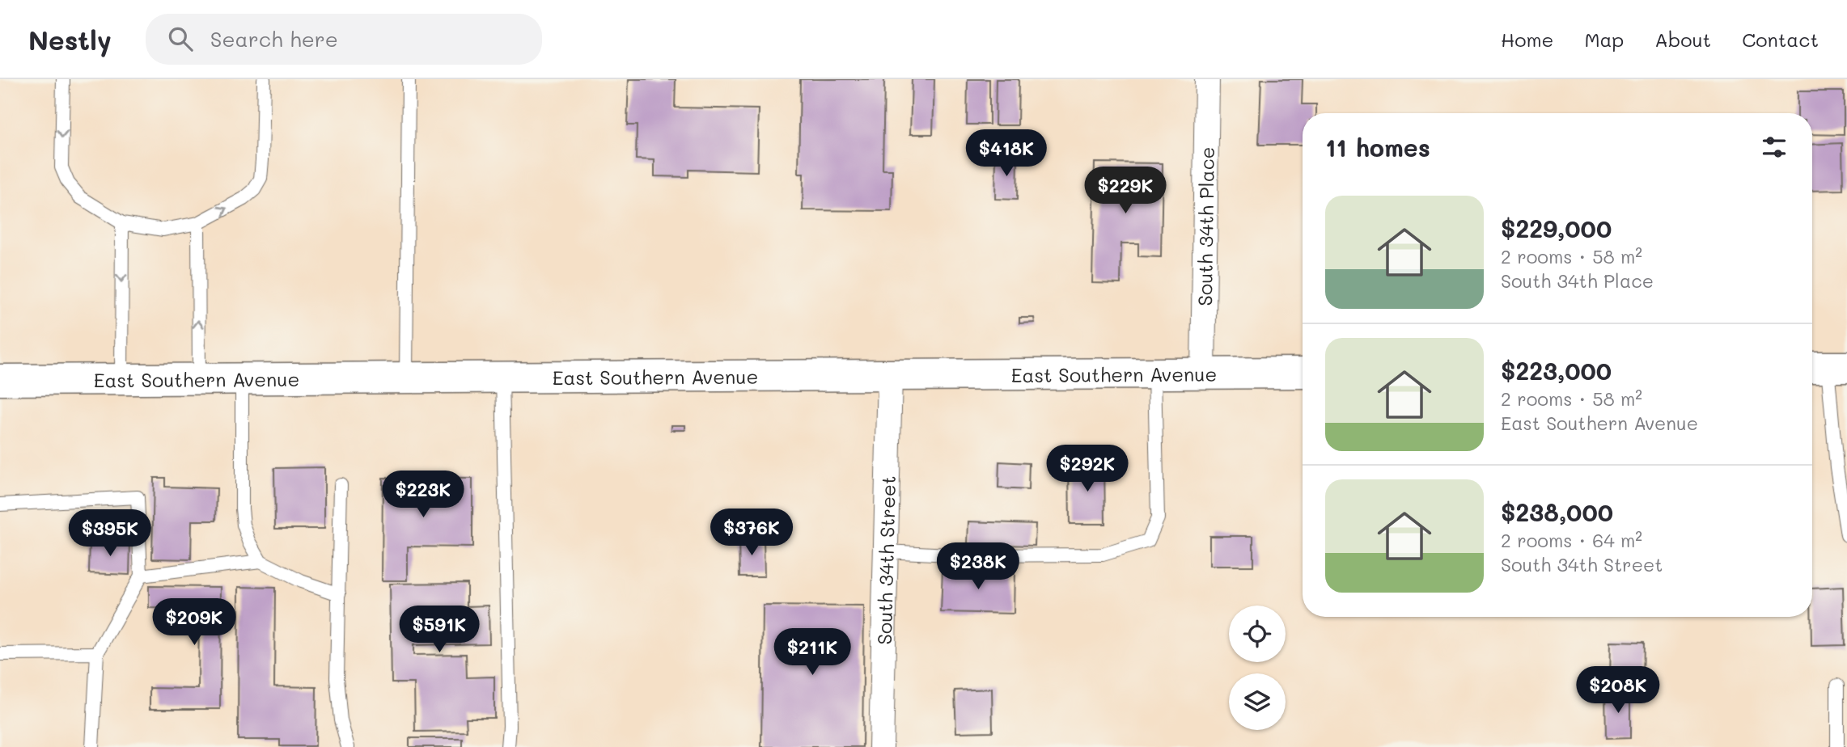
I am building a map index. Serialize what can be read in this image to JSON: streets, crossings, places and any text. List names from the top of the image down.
{
  "streets": {
    "main road": ["East Southern Avenue"],
    "street": ["South 34th Place", "South 34th Street"]
  },
  "crossings": [
    ["South 34th Place", "East Southern Avenue"],
    ["East Southern Avenue", "South 34th Street"]
  ],
  "page": {
    "header": "Nestly",
    "search": "Search here",
    "nav": [
      "Home",
      "Map",
      "About",
      "Contact"
    ],
    "heading": "11 homes",
    "price": [
      "$418K",
      "$229K",
      "$292K",
      "$223K",
      "$376K",
      "$395K",
      "$238K",
      "$209K",
      "$591K",
      "$211K",
      "$208K"
    ],
    "list": [
      {
        "name": "$229,000",
        "note": "2 rooms · 58 m² · South 34th Place"
      },
      {
        "name": "$223,000",
        "note": "2 rooms · 58 m² · East Southern Avenue"
      },
      {
        "name": "$238,000",
        "note": "2 rooms · 64 m² · South 34th Street"
      }
    ]
  }
}
